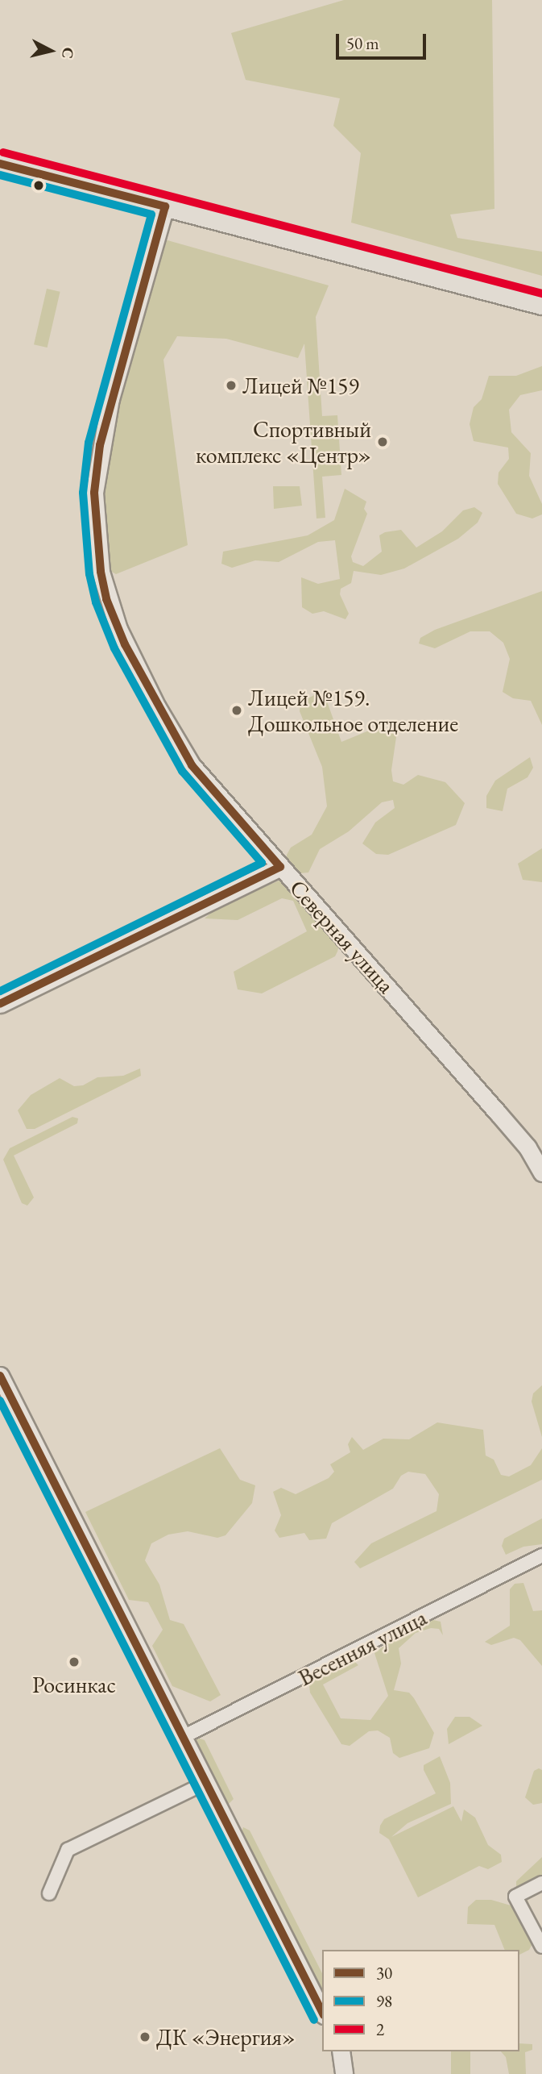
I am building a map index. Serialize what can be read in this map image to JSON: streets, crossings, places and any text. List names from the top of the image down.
{
  "streets": {
    "street": ["Северная улица", "Весенняя улица"]
  },
  "places": [
    "Лицей №159",
    "Спортивный комплекс «Центр»",
    "Лицей №159. Дошкольное отделение",
    "Росинкас",
    "ДК «Энергия»"
  ],
  "lines": ["transit line 2", "transit line 30", "transit line 98"],
  "legend": ["30", "98", "2"],
  "scale_bar": "50 m",
  "north": "right"
}
